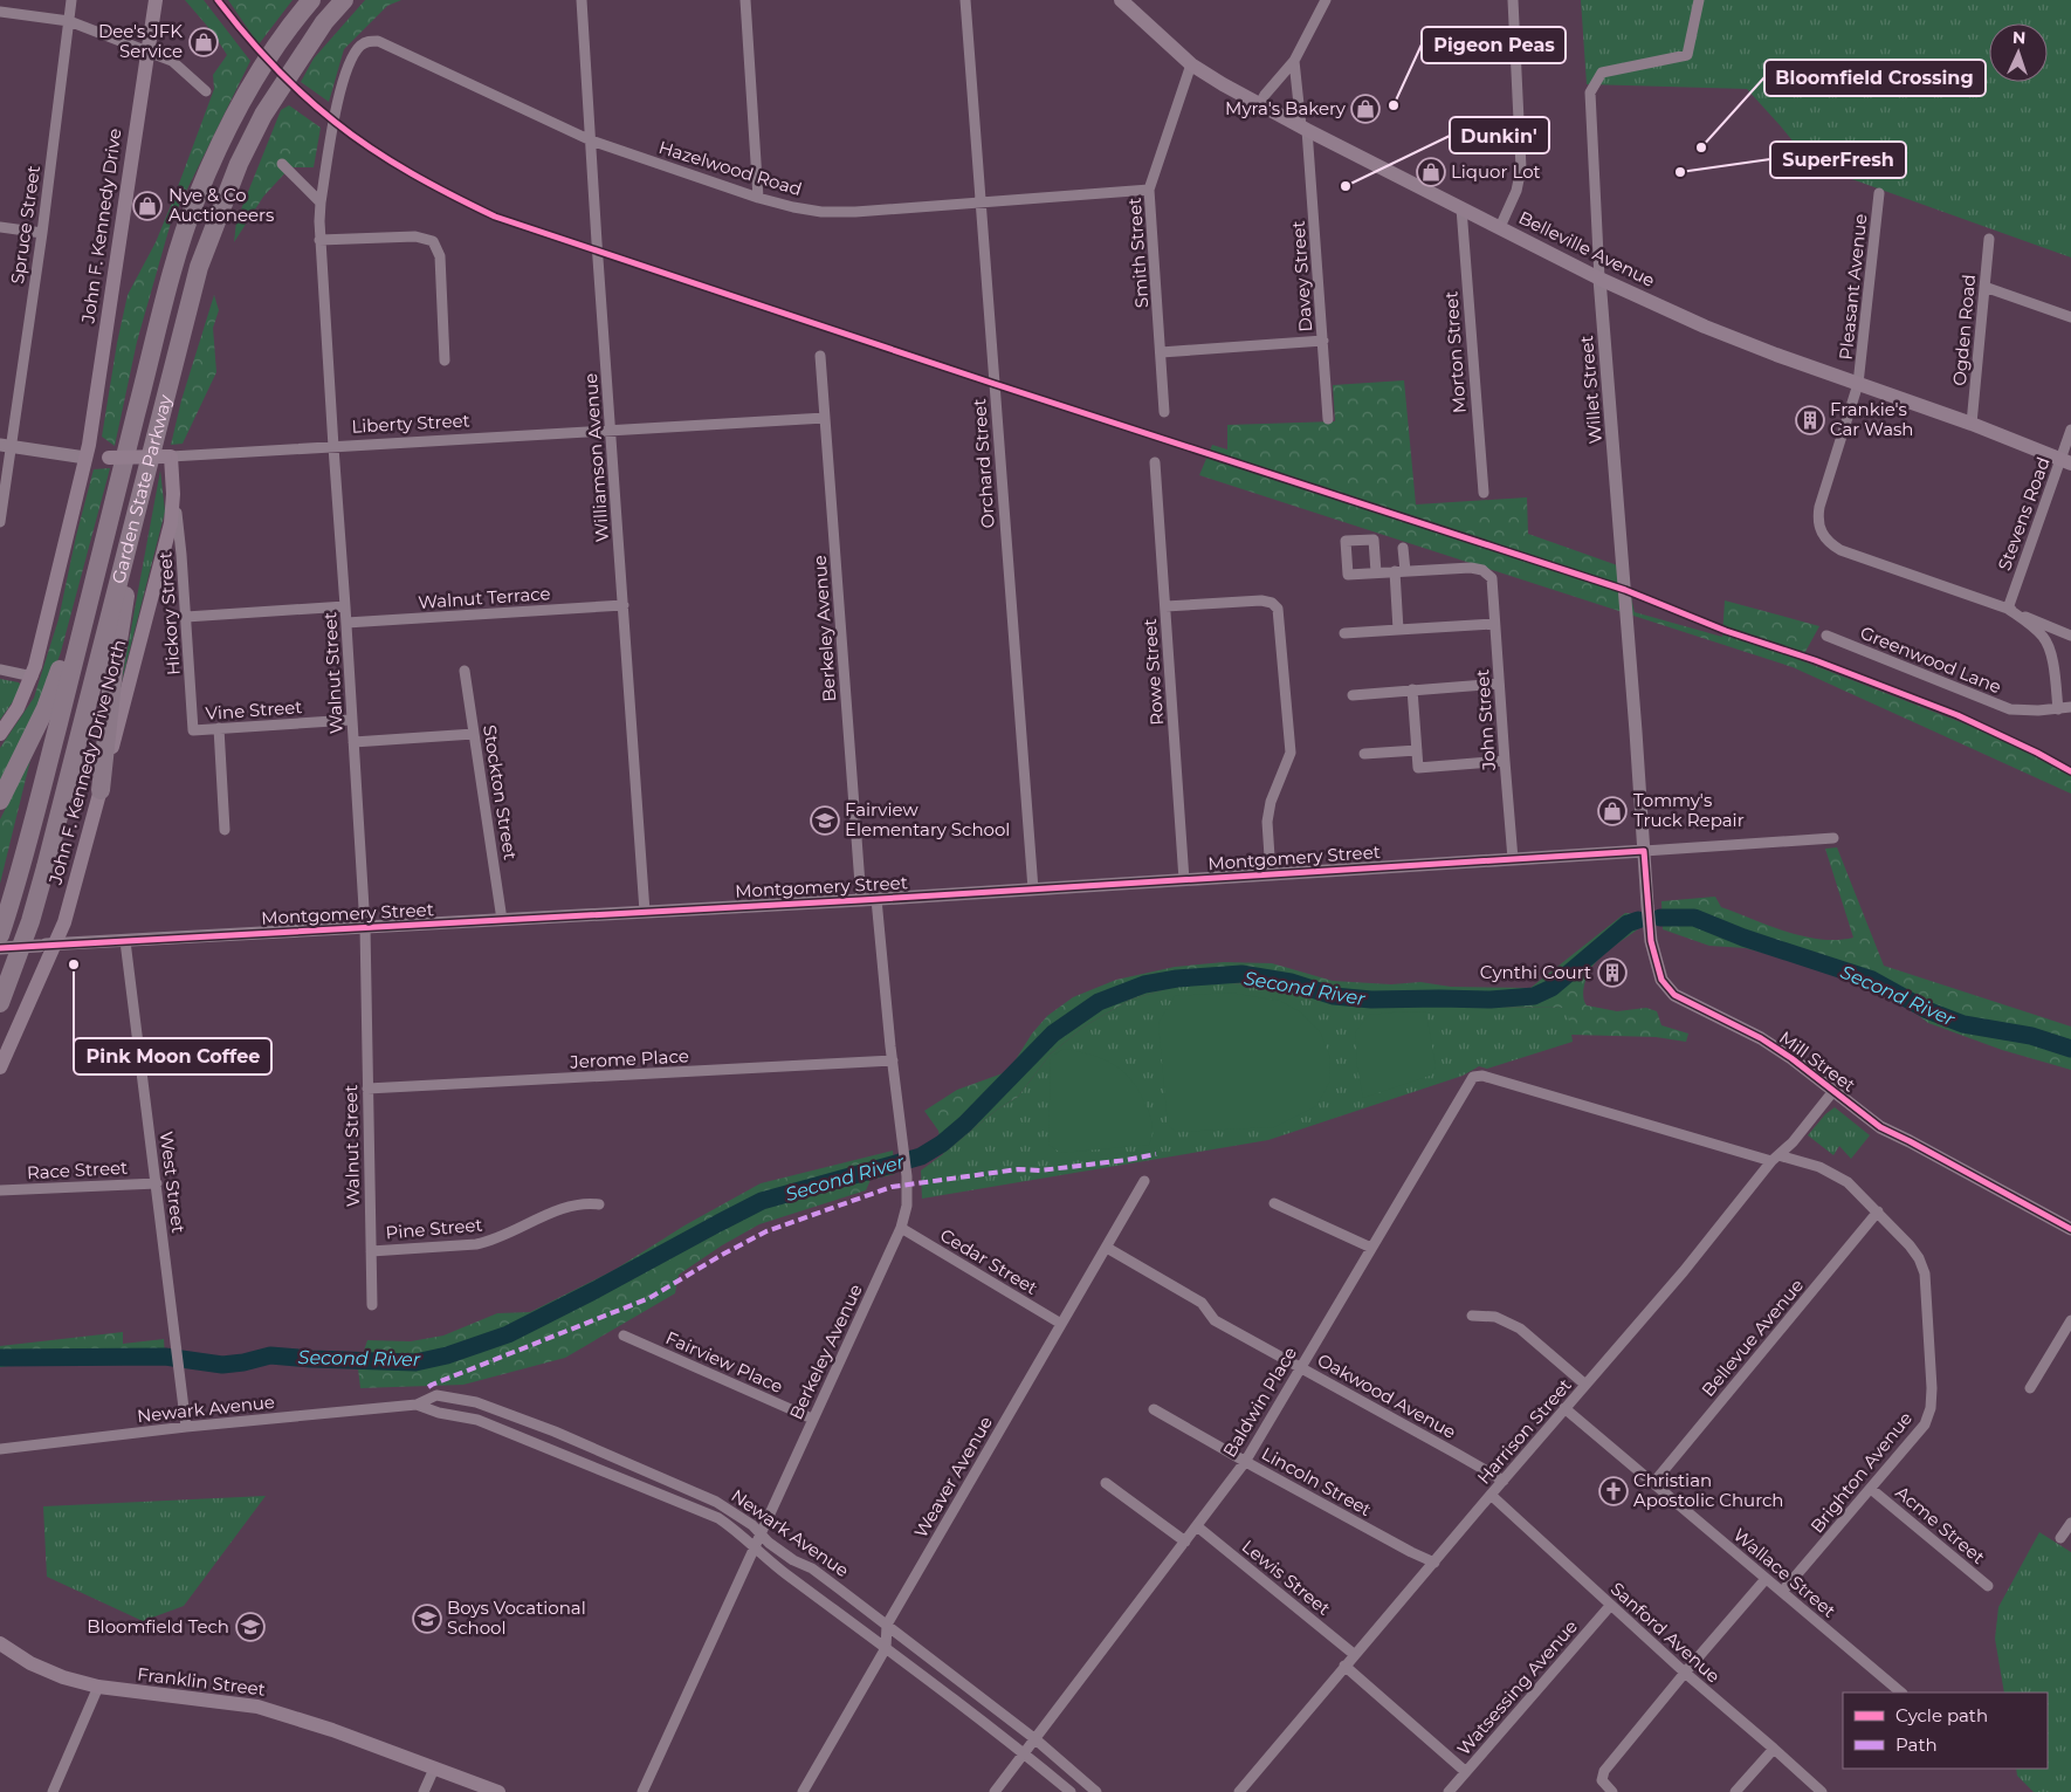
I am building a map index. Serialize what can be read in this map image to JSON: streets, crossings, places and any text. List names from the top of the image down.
{
  "streets": {
    "highway": ["Garden State Parkway"],
    "main road": [
      "John F. Kennedy Drive",
      "Belleville Avenue",
      "Liberty Street",
      "John F. Kennedy Drive North",
      "Franklin Street"
    ],
    "street": [
      "Hazelwood Road",
      "Spruce Street",
      "Smith Street",
      "Davey Street",
      "Pleasant Avenue",
      "Ogden Road",
      "Morton Street",
      "Willet Street",
      "Williamson Avenue",
      "Orchard Street",
      "Stevens Road",
      "Walnut Terrace",
      "Hickory Street",
      "Berkeley Avenue",
      "Greenwood Lane",
      "Rowe Street",
      "Walnut Street",
      "Vine Street",
      "John Street",
      "Stockton Street",
      "Montgomery Street",
      "Jerome Place",
      "Mill Street",
      "Race Street",
      "West Street",
      "Pine Street",
      "Cedar Street",
      "Bellevue Avenue",
      "Fairview Place",
      "Oakwood Avenue",
      "Baldwin Place",
      "Newark Avenue",
      "Harrison Street",
      "Brighton Avenue",
      "Weaver Avenue",
      "Lincoln Street",
      "Acme Street",
      "Wallace Street",
      "Lewis Street",
      "Sanford Avenue",
      "Watsessing Avenue"
    ]
  },
  "crossings": [
    ["Hazelwood Road", "Smith Street"],
    ["Hazelwood Road", "Williamson Avenue"],
    ["Hazelwood Road", "Orchard Street"],
    ["Hazelwood Road", "Walnut Street"],
    ["Spruce Street", "Liberty Street"],
    ["John F. Kennedy Drive", "Liberty Street"],
    ["Belleville Avenue", "Smith Street"],
    ["Belleville Avenue", "Davey Street"],
    ["Belleville Avenue", "Pleasant Avenue"],
    ["Belleville Avenue", "Ogden Road"],
    ["Belleville Avenue", "Morton Street"],
    ["Belleville Avenue", "Willet Street"],
    ["Belleville Avenue", "Stevens Road"],
    ["Pleasant Avenue", "Stevens Road"],
    ["Willet Street", "Montgomery Street"],
    ["Willet Street", "Mill Street"],
    ["Liberty Street", "Williamson Avenue"],
    ["Liberty Street", "Garden State Parkway"],
    ["Liberty Street", "Berkeley Avenue"],
    ["Liberty Street", "Walnut Street"],
    ["Liberty Street", "John F. Kennedy Drive North"],
    ["Williamson Avenue", "Walnut Terrace"],
    ["Williamson Avenue", "Montgomery Street"],
    ["Orchard Street", "Montgomery Street"],
    ["Garden State Parkway", "John F. Kennedy Drive North"],
    ["Walnut Terrace", "Walnut Street"],
    ["Hickory Street", "Vine Street"],
    ["Hickory Street", "John F. Kennedy Drive North"],
    ["Berkeley Avenue", "Montgomery Street"],
    ["Berkeley Avenue", "Jerome Place"],
    ["Berkeley Avenue", "Cedar Street"],
    ["Berkeley Avenue", "Fairview Place"],
    ["Berkeley Avenue", "Newark Avenue"],
    ["Rowe Street", "Montgomery Street"],
    ["Walnut Street", "Vine Street"],
    ["Walnut Street", "Montgomery Street"],
    ["Walnut Street", "Jerome Place"],
    ["Walnut Street", "Pine Street"],
    ["John Street", "Montgomery Street"],
    ["John F. Kennedy Drive North", "Montgomery Street"],
    ["Stockton Street", "Montgomery Street"],
    ["Montgomery Street", "Mill Street"],
    ["Montgomery Street", "West Street"],
    ["Mill Street", "Harrison Street"],
    ["Race Street", "West Street"],
    ["West Street", "Newark Avenue"],
    ["Cedar Street", "Weaver Avenue"],
    ["Bellevue Avenue", "Brighton Avenue"],
    ["Bellevue Avenue", "Wallace Street"],
    ["Oakwood Avenue", "Baldwin Place"],
    ["Oakwood Avenue", "Harrison Street"],
    ["Oakwood Avenue", "Weaver Avenue"],
    ["Baldwin Place", "Newark Avenue"],
    ["Baldwin Place", "Brighton Avenue"],
    ["Baldwin Place", "Lincoln Street"],
    ["Baldwin Place", "Lewis Street"],
    ["Newark Avenue", "Weaver Avenue"],
    ["Harrison Street", "Brighton Avenue"],
    ["Harrison Street", "Lincoln Street"],
    ["Harrison Street", "Wallace Street"],
    ["Harrison Street", "Lewis Street"],
    ["Harrison Street", "Sanford Avenue"],
    ["Brighton Avenue", "Acme Street"],
    ["Brighton Avenue", "Wallace Street"],
    ["Sanford Avenue", "Watsessing Avenue"]
  ],
  "water": ["Second River"],
  "places": {
    "shop": [
      "Dee's JFK Service",
      "Myra's Bakery",
      "Liquor Lot",
      "Nye & Co Auctioneers",
      "Tommy's Truck Repair"
    ],
    "other": [
      "Pigeon Peas",
      "Bloomfield Crossing",
      "SuperFresh",
      "Dunkin'",
      "Pink Moon Coffee"
    ],
    "building": ["Frankie's Car Wash", "Cynthi Court"],
    "school or university": ["Fairview Elementary School", "Boys Vocational School", "Bloomfield Tech"],
    "church": ["Christian Apostolic Church"]
  },
  "legend": ["Cycle path", "Path"],
  "north": "top"
}
